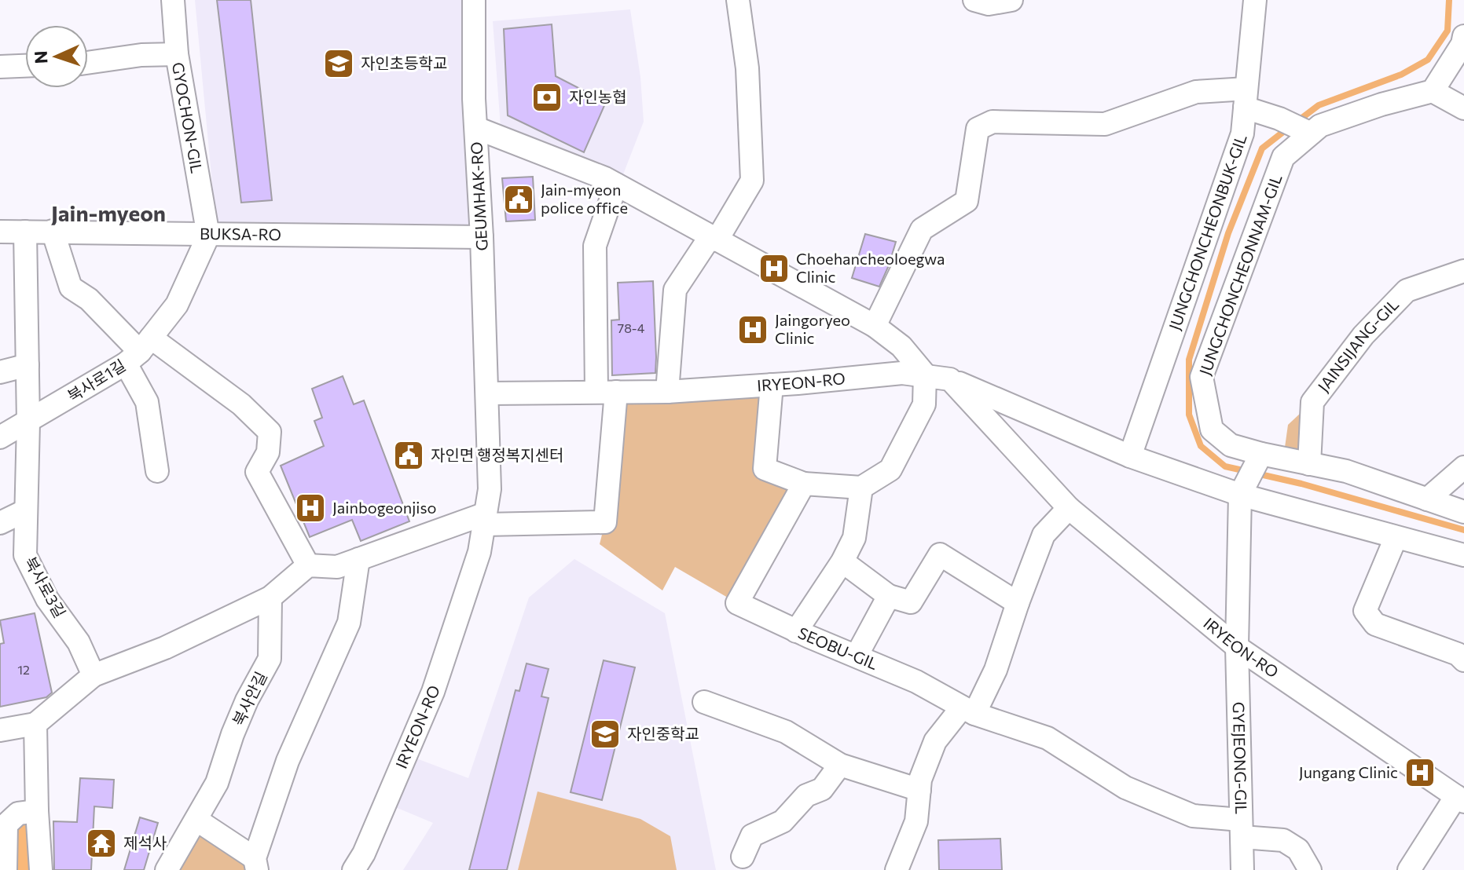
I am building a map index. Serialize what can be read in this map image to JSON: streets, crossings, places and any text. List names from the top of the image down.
{
  "streets": {
    "street": [
      "GYOCHON-GIL",
      "GEUMHAK-RO",
      "JUNGCHONCHEONBUK-GIL",
      "BUKSA-RO",
      "JUNGCHONCHEONNAM-GIL",
      "JAINSIJANG-GIL",
      "북사로1길",
      "IRYEON-RO",
      "북사로3길",
      "SEOBU-GIL",
      "북사안길",
      "GYEJEONG-GIL"
    ]
  },
  "crossings": [
    ["GYOCHON-GIL", "BUKSA-RO"],
    ["GYOCHON-GIL", "북사로1길"],
    ["GEUMHAK-RO", "BUKSA-RO"],
    ["GEUMHAK-RO", "IRYEON-RO"],
    ["BUKSA-RO", "북사로1길"],
    ["BUKSA-RO", "북사로3길"],
    ["JUNGCHONCHEONNAM-GIL", "JAINSIJANG-GIL"],
    ["북사로1길", "북사로3길"],
    ["IRYEON-RO", "GYEJEONG-GIL"],
    ["SEOBU-GIL", "GYEJEONG-GIL"]
  ],
  "districts": ["Jain-myeon"],
  "places": {
    "school or university": ["자인초등학교", "자인중학교"],
    "bank": ["자인농협"],
    "public building": ["Jain-myeon police office", "자인면 행정복지센터"],
    "hospital": [
      "Choehancheoloegwa Clinic",
      "Jaingoryeo Clinic",
      "Jainbogeonjiso",
      "Jungang Clinic"
    ],
    "temple": ["제석사"]
  },
  "house_numbers": ["78-4", "12"],
  "north": "left"
}
